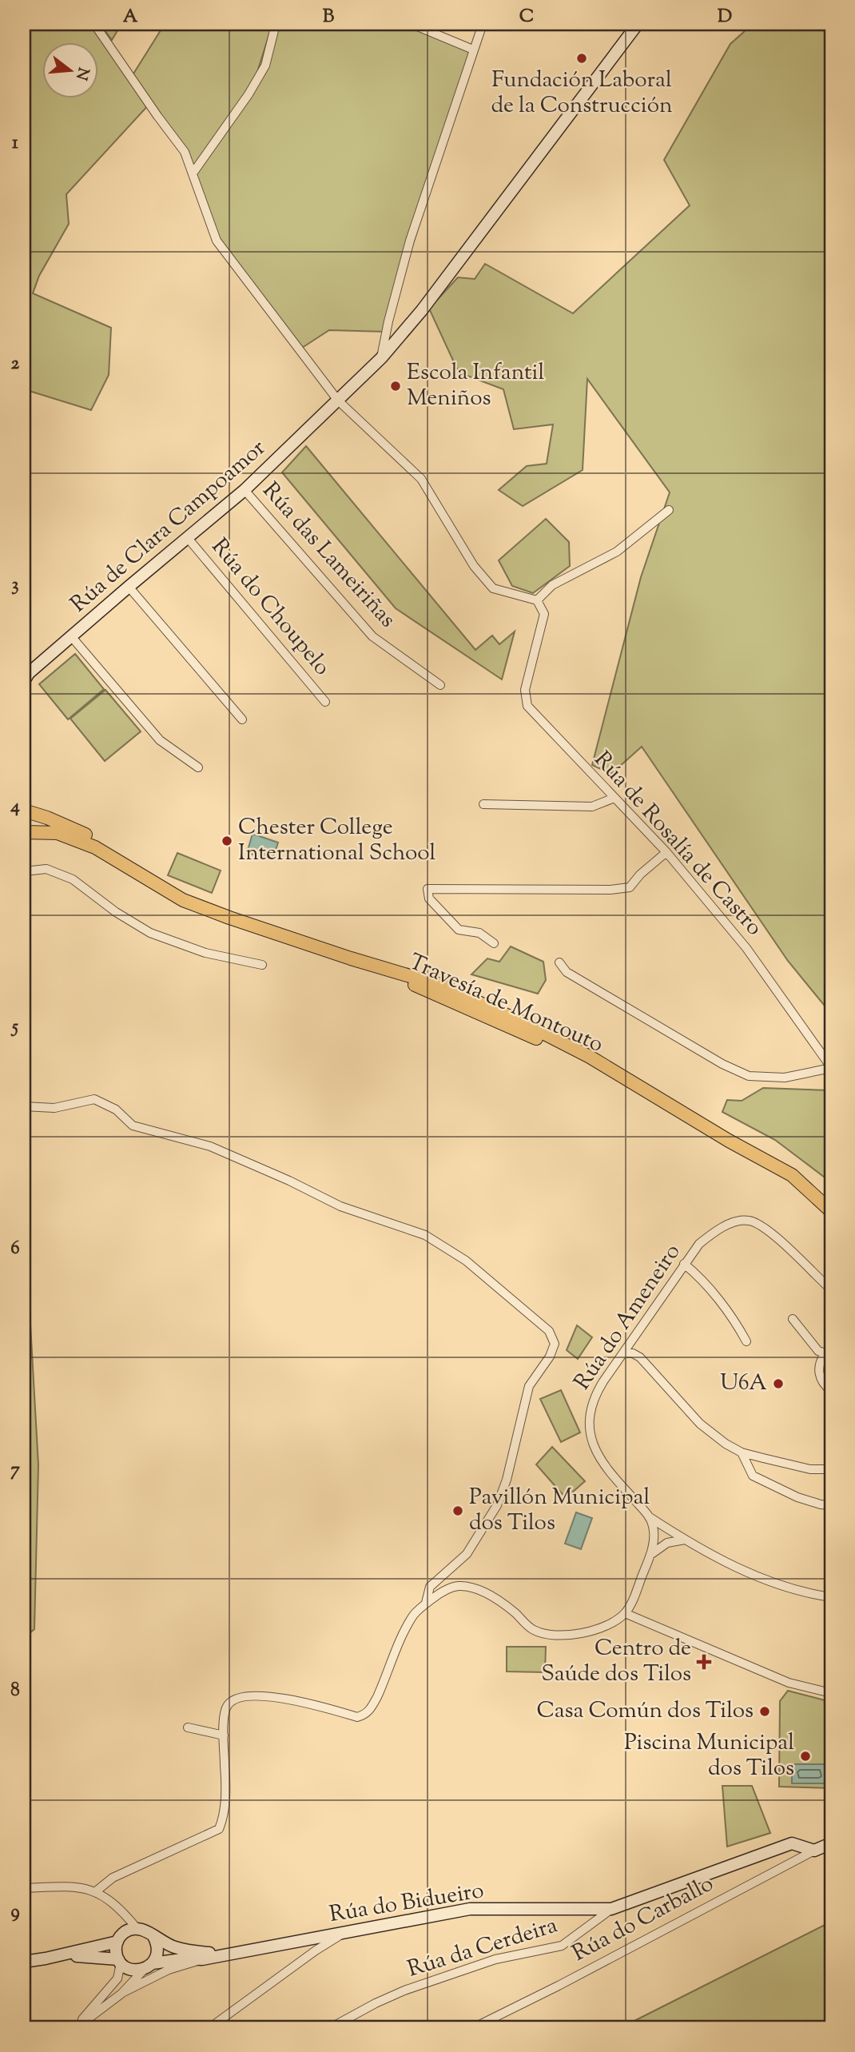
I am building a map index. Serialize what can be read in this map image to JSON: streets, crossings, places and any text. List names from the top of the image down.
{
  "streets": {
    "main road": ["Travesía de Montouto"],
    "street": [
      "Rúa de Clara Campoamor",
      "Rúa das Lameiriñas",
      "Rúa do Choupelo",
      "Rúa de Rosalía de Castro",
      "Rúa do Ameneiro",
      "Rúa do Bidueiro",
      "Rúa do Carballo",
      "Rúa da Cerdeira"
    ]
  },
  "crossings": [
    ["Rúa de Clara Campoamor", "Rúa das Lameiriñas"],
    ["Rúa de Clara Campoamor", "Rúa do Choupelo"],
    ["Rúa do Bidueiro", "Rúa do Carballo"],
    ["Rúa do Bidueiro", "Rúa da Cerdeira"]
  ],
  "places": {
    "other": [
      "Fundación Laboral de la Construcción",
      "Escola Infantil Meniños",
      "Chester College International School",
      "U6A",
      "Pavillón Municipal dos Tilos",
      "Casa Común dos Tilos",
      "Piscina Municipal dos Tilos"
    ],
    "health": ["Centro de Saúde dos Tilos"]
  },
  "north": "right",
  "grid": {
    "columns": [
      "A",
      "B",
      "C",
      "D"
    ],
    "rows": [
      "1",
      "2",
      "3",
      "4",
      "5",
      "6",
      "7",
      "8",
      "9"
    ]
  }
}
